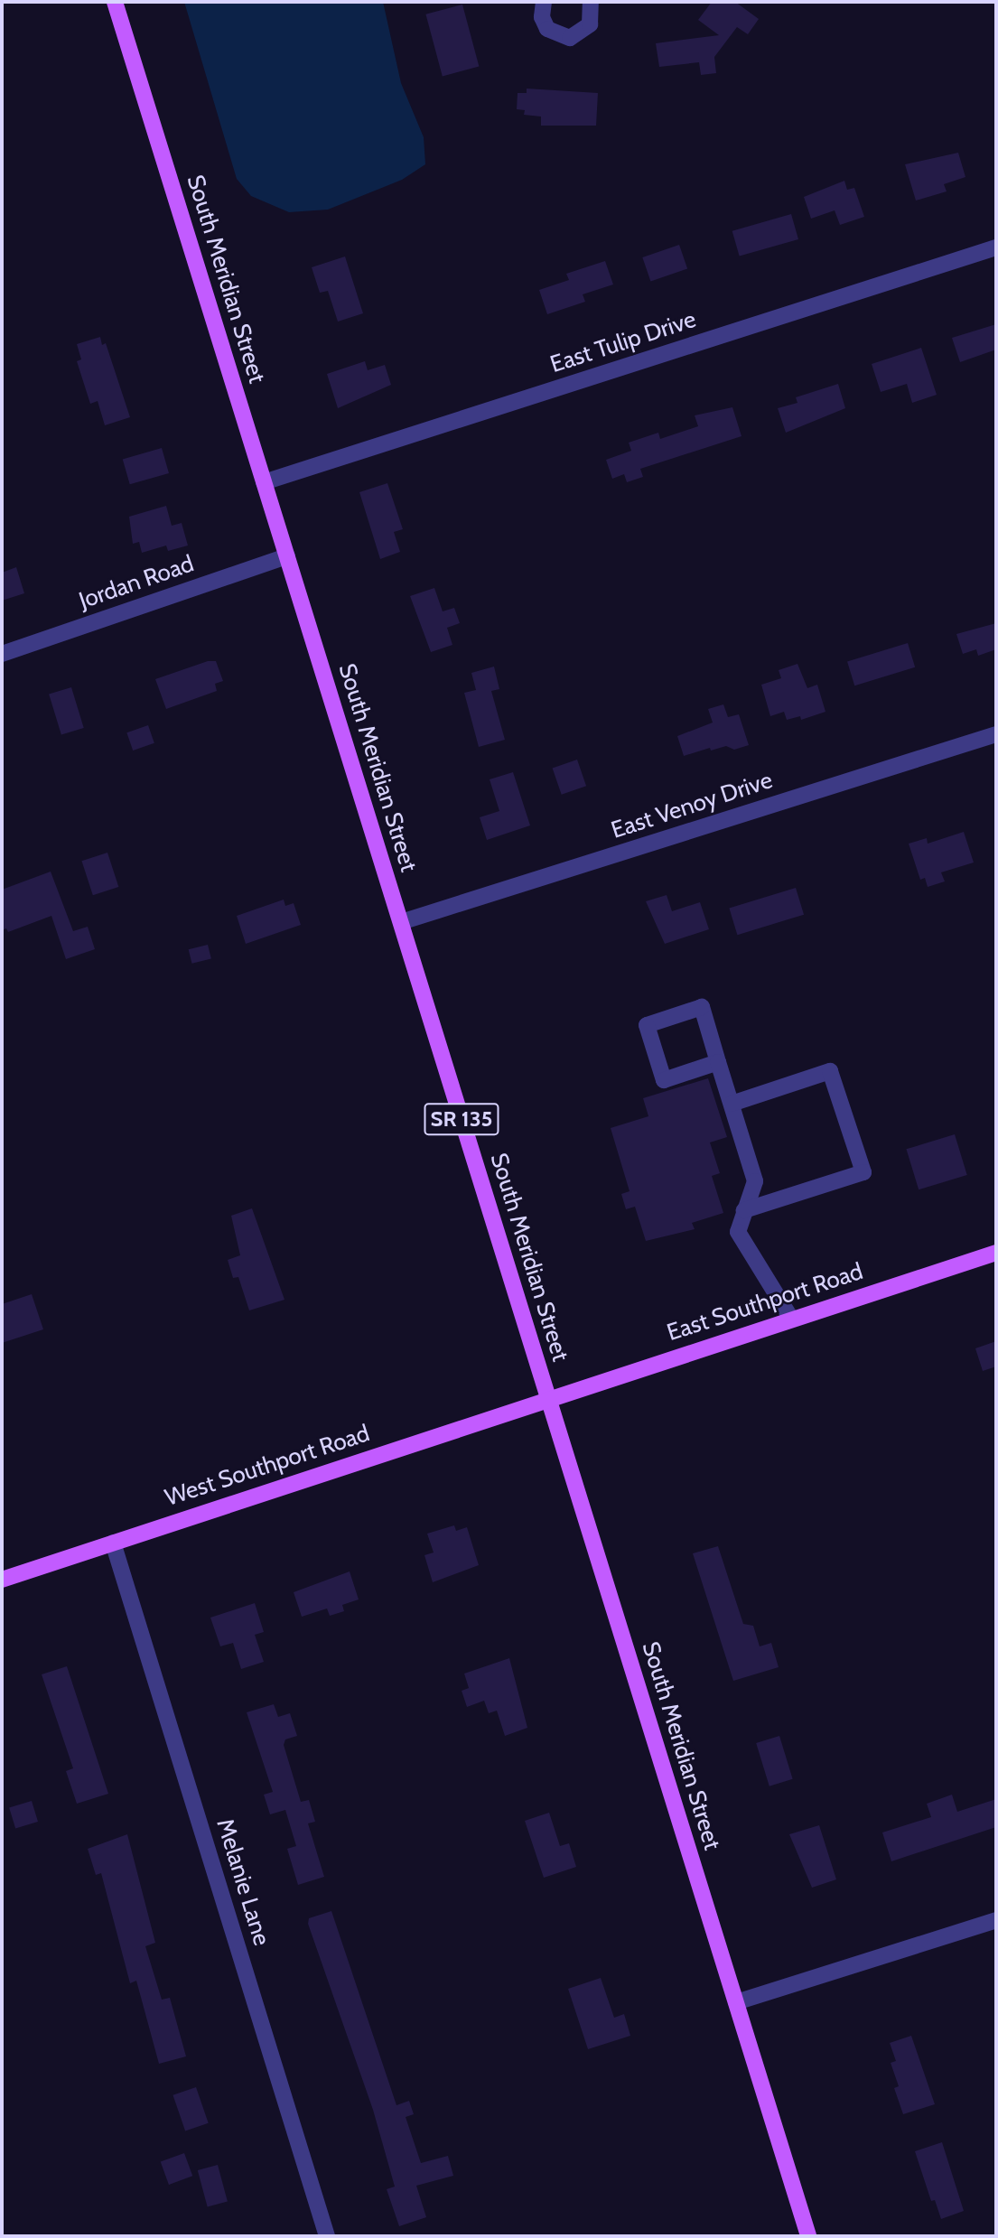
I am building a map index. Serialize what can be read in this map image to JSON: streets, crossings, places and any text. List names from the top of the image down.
{
  "streets": {
    "main road": [
      "South Meridian Street",
      "SR 135",
      "East Southport Road",
      "West Southport Road"
    ],
    "street": [
      "East Tulip Drive",
      "Jordan Road",
      "East Venoy Drive",
      "Melanie Lane"
    ]
  },
  "crossings": [
    ["South Meridian Street", "East Tulip Drive"],
    ["South Meridian Street", "Jordan Road"],
    ["South Meridian Street", "East Venoy Drive"],
    ["South Meridian Street", "East Southport Road"],
    ["South Meridian Street", "West Southport Road"],
    ["East Southport Road", "West Southport Road"],
    ["West Southport Road", "Melanie Lane"]
  ]
}
